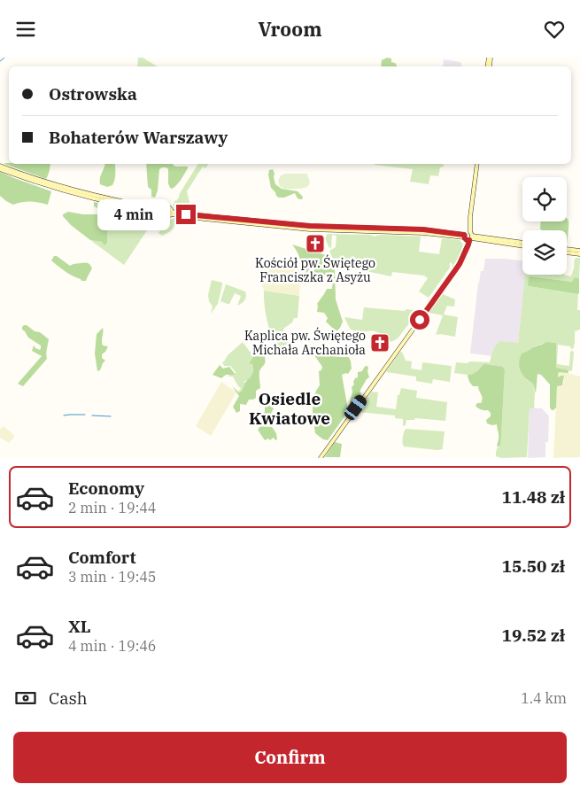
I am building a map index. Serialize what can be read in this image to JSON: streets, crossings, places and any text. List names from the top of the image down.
{
  "districts": ["Osiedle Kwiatowe"],
  "places": {
    "church": ["Kościół pw. Świętego Franciszka z Asyżu", "Kaplica pw. Świętego Michała Archanioła"]
  },
  "page": {
    "header": "Vroom",
    "banner": ["Ostrowska", "Bohaterów Warszawy"],
    "bubble": "4 min",
    "list": [
      {
        "name": "Economy",
        "note": "2 min · 19:44",
        "value": "11.48 zł"
      },
      {
        "name": "Comfort",
        "note": "3 min · 19:45",
        "value": "15.50 zł"
      },
      {
        "name": "XL",
        "note": "4 min · 19:46",
        "value": "19.52 zł"
      }
    ],
    "pay": ["Cash", "1.4 km"],
    "buttons": "Confirm"
  }
}
